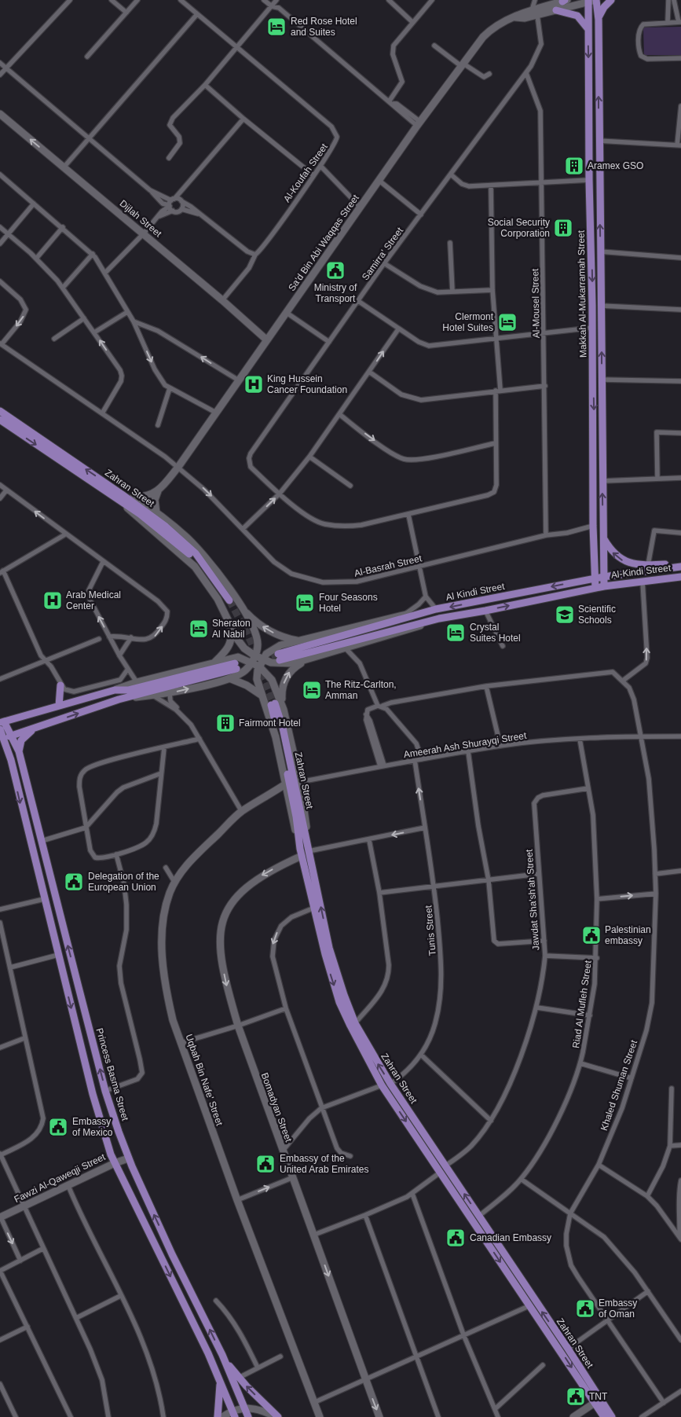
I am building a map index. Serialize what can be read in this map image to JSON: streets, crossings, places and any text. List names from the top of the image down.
{
  "streets": {
    "main road": [
      "Makkah Al-Mukarramah Street",
      "Zahran Street",
      "Al-Kindi Street",
      "Al Kindi Street",
      "Princess Basma Street"
    ],
    "street": [
      "Al-Koufah Street",
      "Dijlah Street",
      "Sa'd Bin Abi Waqqas Street",
      "Samirra' Street",
      "Al-Mousel Street",
      "Al-Basrah Street",
      "Ameerah Ash Shurayqi Street",
      "Jawdat Sha'sh'ah Street",
      "Tunis Street",
      "Riad Al Mufleh Street",
      "Uqbah Bin Nafe' Street",
      "Khaled Shuman Street",
      "Bomadyan Street",
      "Fawzi Al-Qaweqji Street"
    ]
  },
  "crossings": [
    ["Al-Koufah Street", "Dijlah Street"],
    ["Dijlah Street", "Sa'd Bin Abi Waqqas Street"],
    ["Sa'd Bin Abi Waqqas Street", "Samirra' Street"],
    ["Sa'd Bin Abi Waqqas Street", "Makkah Al-Mukarramah Street"],
    ["Sa'd Bin Abi Waqqas Street", "Al-Basrah Street"],
    ["Samirra' Street", "Al-Mousel Street"],
    ["Makkah Al-Mukarramah Street", "Al-Basrah Street"],
    ["Makkah Al-Mukarramah Street", "Al-Kindi Street"],
    ["Makkah Al-Mukarramah Street", "Al Kindi Street"],
    ["Al-Mousel Street", "Al-Basrah Street"],
    ["Zahran Street", "Jawdat Sha'sh'ah Street"],
    ["Zahran Street", "Tunis Street"],
    ["Zahran Street", "Riad Al Mufleh Street"],
    ["Zahran Street", "Bomadyan Street"],
    ["Al-Kindi Street", "Al Kindi Street"],
    ["Ameerah Ash Shurayqi Street", "Tunis Street"],
    ["Ameerah Ash Shurayqi Street", "Riad Al Mufleh Street"],
    ["Ameerah Ash Shurayqi Street", "Khaled Shuman Street"],
    ["Jawdat Sha'sh'ah Street", "Riad Al Mufleh Street"],
    ["Princess Basma Street", "Fawzi Al-Qaweqji Street"]
  ],
  "places": {
    "hotel": [
      "Red Rose Hotel and Suites",
      "Clermont Hotel Suites",
      "Four Seasons Hotel",
      "Sheraton Al Nabil",
      "Crystal Suites Hotel",
      "The Ritz-Carlton, Amman"
    ],
    "building": ["Aramex GSO", "Social Security Corporation", "Fairmont Hotel"],
    "public building": [
      "Ministry of Transport",
      "Delegation of the European Union",
      "Palestinian embassy",
      "Embassy of Mexico",
      "Embassy of the United Arab Emirates",
      "Canadian Embassy",
      "Embassy of Oman",
      "TNT"
    ],
    "hospital": ["King Hussein Cancer Foundation", "Arab Medical Center"],
    "school or university": ["Scientific Schools"]
  }
}
